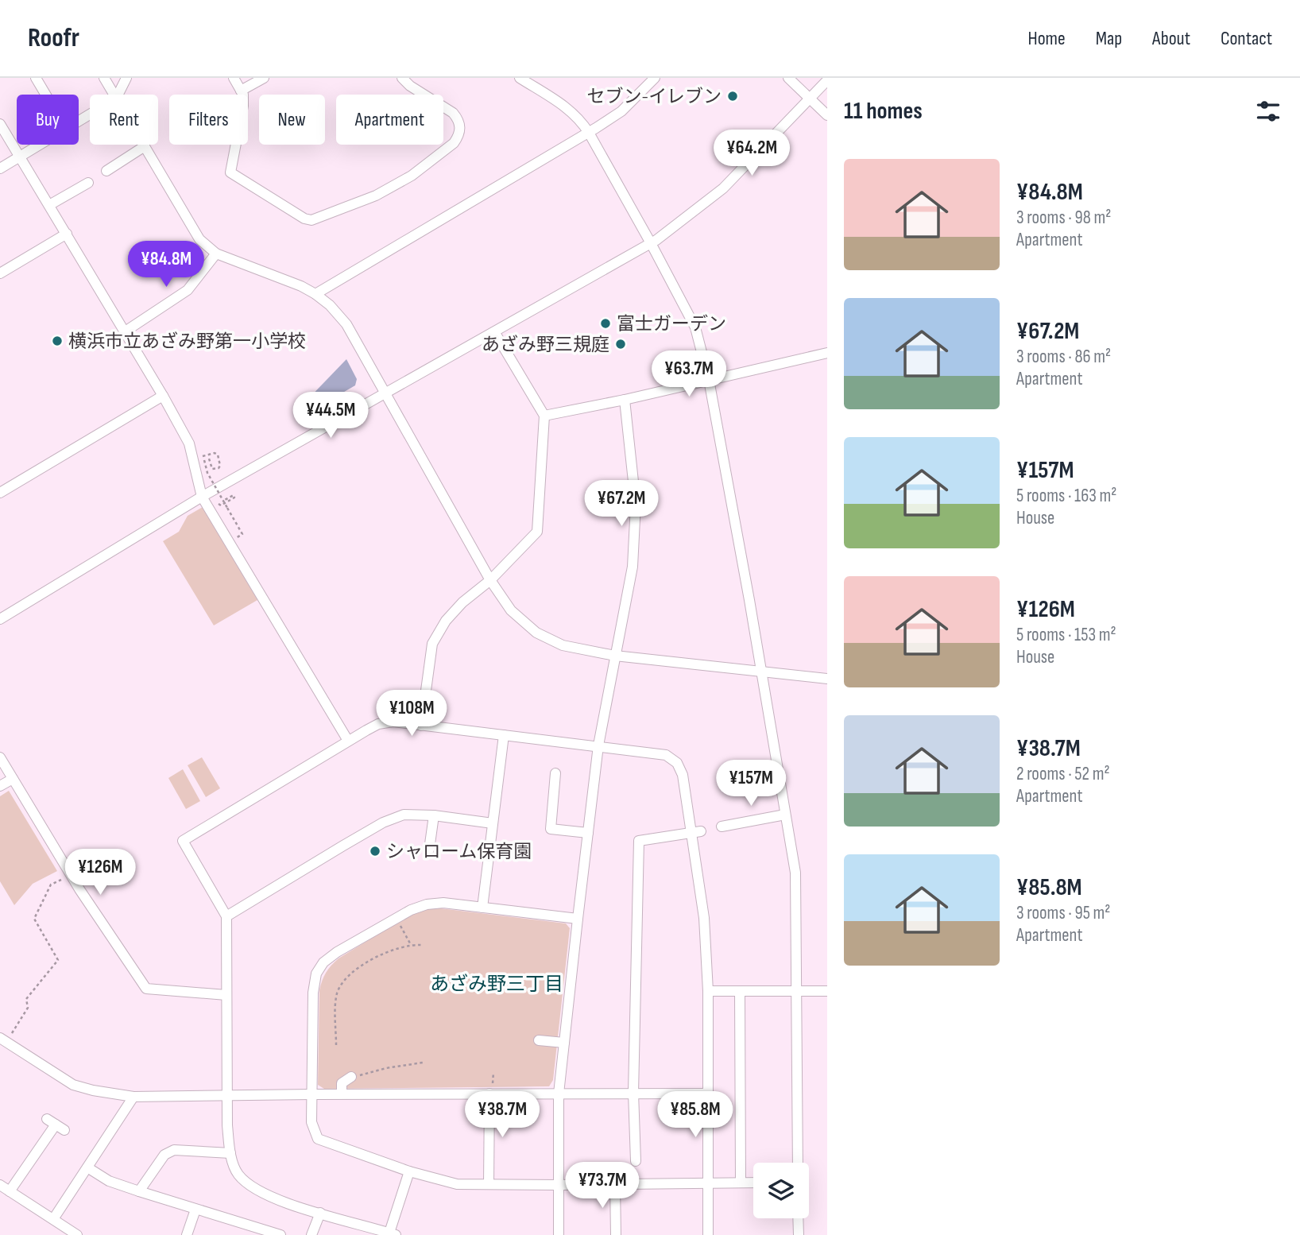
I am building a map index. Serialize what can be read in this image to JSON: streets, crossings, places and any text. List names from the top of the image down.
{
  "districts": ["あざみ野三丁目"],
  "places": [
    "セブン-イレブン",
    "富士ガーデン",
    "横浜市立あざみ野第一小学校",
    "あざみ野三規庭",
    "シャローム保育園"
  ],
  "page": {
    "header": "Roofr",
    "nav": [
      "Home",
      "Map",
      "About",
      "Contact"
    ],
    "heading": "11 homes",
    "chip": [
      "Buy",
      "Rent",
      "Filters",
      "New",
      "Apartment"
    ],
    "price": [
      "¥64.2M",
      "¥84.8M",
      "¥63.7M",
      "¥44.5M",
      "¥67.2M",
      "¥108M",
      "¥157M",
      "¥126M",
      "¥38.7M",
      "¥85.8M",
      "¥73.7M"
    ],
    "list": [
      {
        "name": "¥84.8M",
        "note": "3 rooms · 98 m² · Apartment"
      },
      {
        "name": "¥67.2M",
        "note": "3 rooms · 86 m² · Apartment"
      },
      {
        "name": "¥157M",
        "note": "5 rooms · 163 m² · House"
      },
      {
        "name": "¥126M",
        "note": "5 rooms · 153 m² · House"
      },
      {
        "name": "¥38.7M",
        "note": "2 rooms · 52 m² · Apartment"
      },
      {
        "name": "¥85.8M",
        "note": "3 rooms · 95 m² · Apartment"
      }
    ]
  }
}
